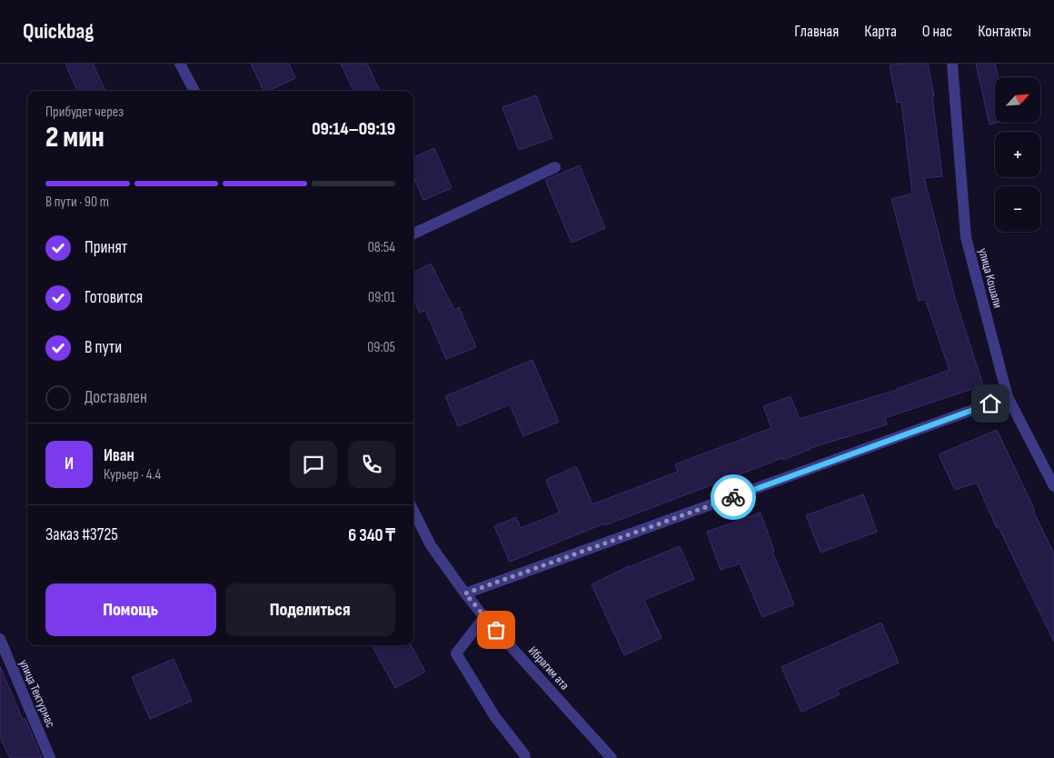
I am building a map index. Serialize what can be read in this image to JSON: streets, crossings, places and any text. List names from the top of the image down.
{
  "streets": {
    "street": ["улица Кошали", "Ибрагим ата", "улица Тектурмас"]
  },
  "north": "top right",
  "page": {
    "header": "Quickbag",
    "nav": [
      "Главная",
      "Карта",
      "О нас",
      "Контакты"
    ],
    "map_buttons": ["+", "−"],
    "heading": ["2 мин", "Прибудет через", "09:14–09:19"],
    "panel": [
      "Иван",
      "Курьер · 4.4",
      "Заказ #3725",
      "6 340 ₸"
    ],
    "bar": "В пути · 90 m",
    "list": [
      ["Принят", "08:54"],
      ["Готовится", "09:01"],
      ["В пути", "09:05"],
      "Доставлен"
    ],
    "round": "И",
    "buttons": ["Помощь", "Поделиться"]
  }
}
